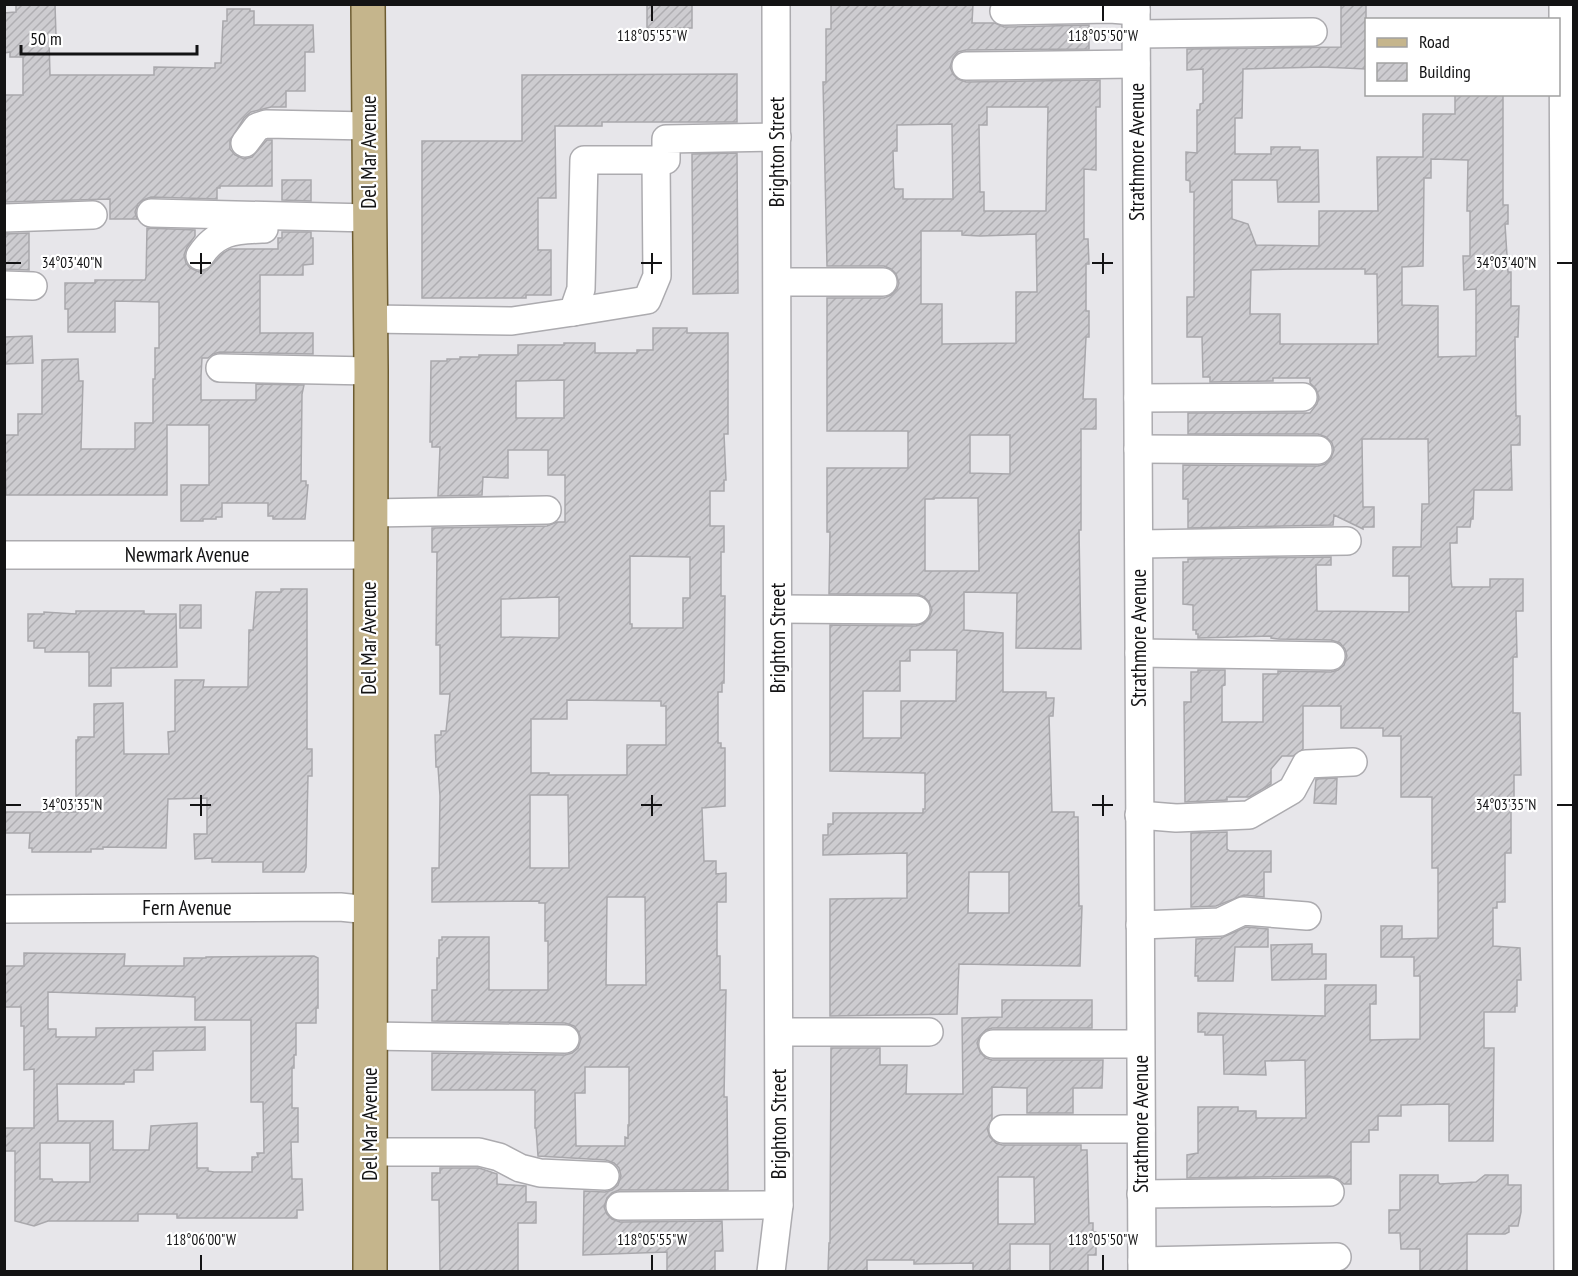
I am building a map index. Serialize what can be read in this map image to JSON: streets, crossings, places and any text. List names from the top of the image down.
{
  "streets": {
    "main road": ["Del Mar Avenue"],
    "street": [
      "Brighton Street",
      "Strathmore Avenue",
      "Newmark Avenue",
      "Fern Avenue"
    ]
  },
  "crossings": [
    ["Del Mar Avenue", "Newmark Avenue"],
    ["Del Mar Avenue", "Fern Avenue"]
  ],
  "legend": ["Road", "Building"],
  "scale_bar": "50 m",
  "coordinates": [
    "118°05'55\"W",
    "118°05'50\"W",
    "34°03'40\"N",
    "34°03'35\"N",
    "118°06'00\"W"
  ]
}
